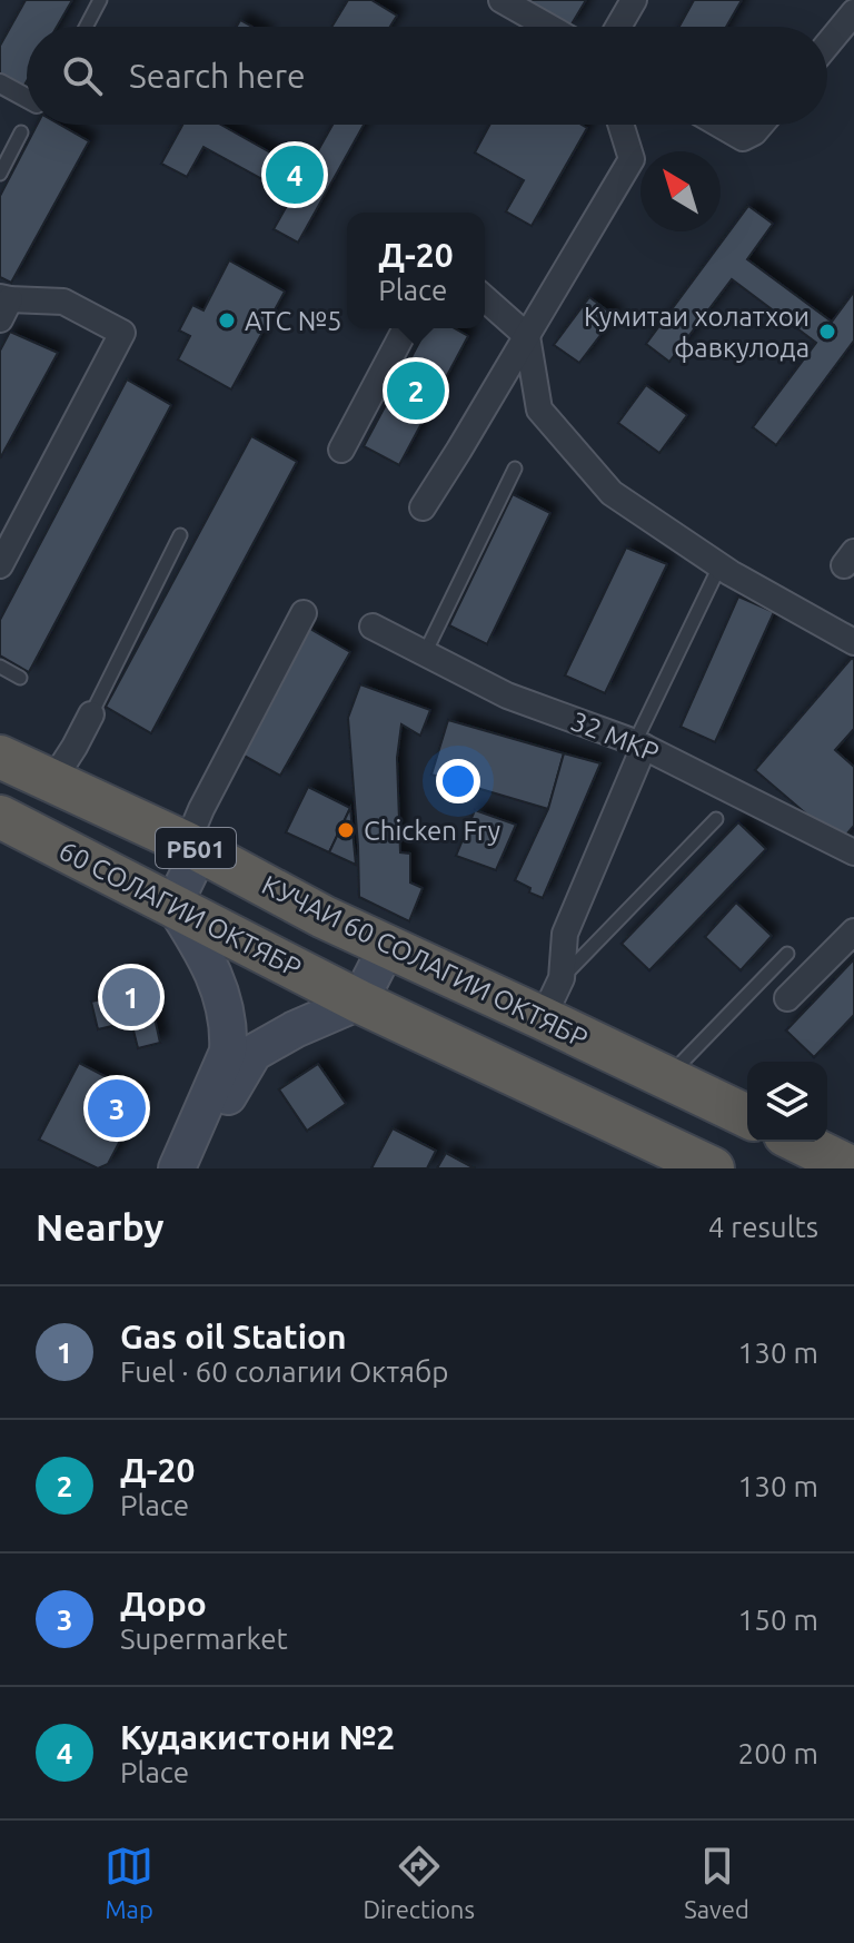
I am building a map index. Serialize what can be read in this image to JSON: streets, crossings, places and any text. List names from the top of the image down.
{
  "streets": {
    "highway": ["РБ01", "60 СОЛАГИИ ОКТЯБР", "КУЧАИ 60 СОЛАГИИ ОКТЯБР"],
    "street": ["32 МКР"]
  },
  "crossings": [
    ["РБ01", "60 СОЛАГИИ ОКТЯБР"]
  ],
  "places": ["АТС №5", "Кумитаи холатхои фавкулода", "Chicken Fry"],
  "north": "top left",
  "page": {
    "search": "Search here",
    "pins": [
      "4",
      "2",
      "1",
      "3"
    ],
    "popup": ["Д-20", "Place"],
    "heading": ["Nearby", "4 results"],
    "list": [
      {
        "mark": "1",
        "name": "Gas oil Station",
        "note": "Fuel · 60 солагии Октябр",
        "value": "130 m"
      },
      {
        "mark": "2",
        "name": "Д-20",
        "note": "Place",
        "value": "130 m"
      },
      {
        "mark": "3",
        "name": "Доро",
        "note": "Supermarket",
        "value": "150 m"
      },
      {
        "mark": "4",
        "name": "Кудакистони №2",
        "note": "Place",
        "value": "200 m"
      }
    ],
    "nav": ["Map", "Directions", "Saved"]
  }
}
